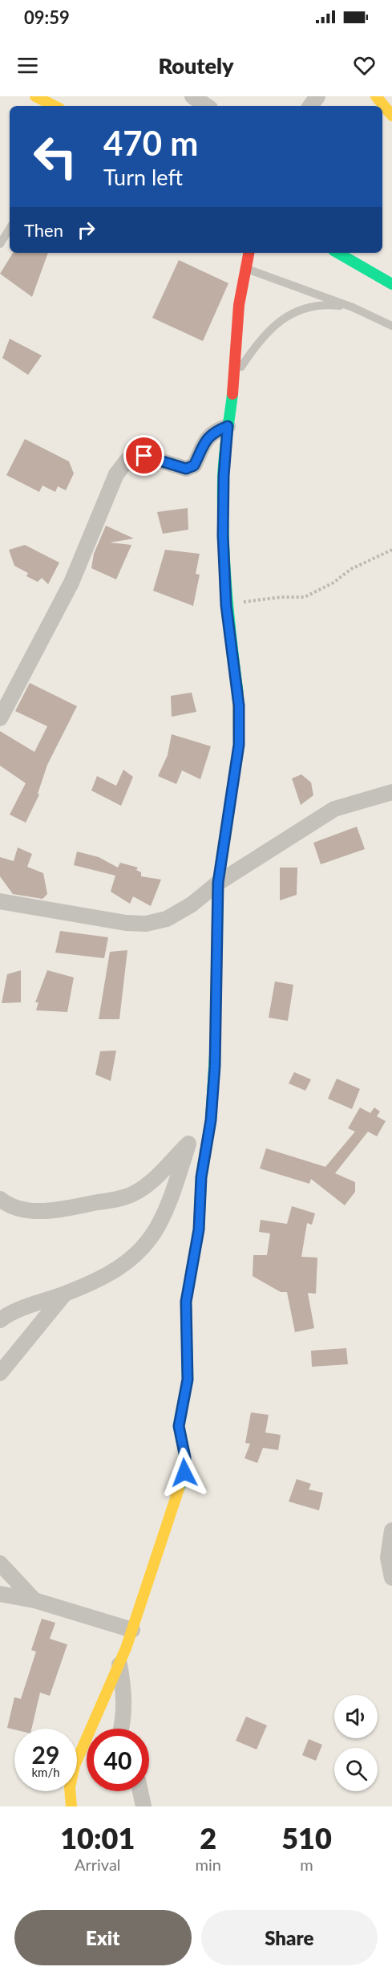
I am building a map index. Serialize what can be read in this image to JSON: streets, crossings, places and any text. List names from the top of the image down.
{
  "page": {
    "status": "09:59",
    "header": "Routely",
    "turn": ["470 m", "Turn left"],
    "then": "Then",
    "speed": "29 km/h",
    "limit": "40",
    "eta": [
      "10:01",
      "Arrival",
      "2",
      "min",
      "510",
      "m"
    ],
    "buttons": ["Exit", "Share"]
  }
}
